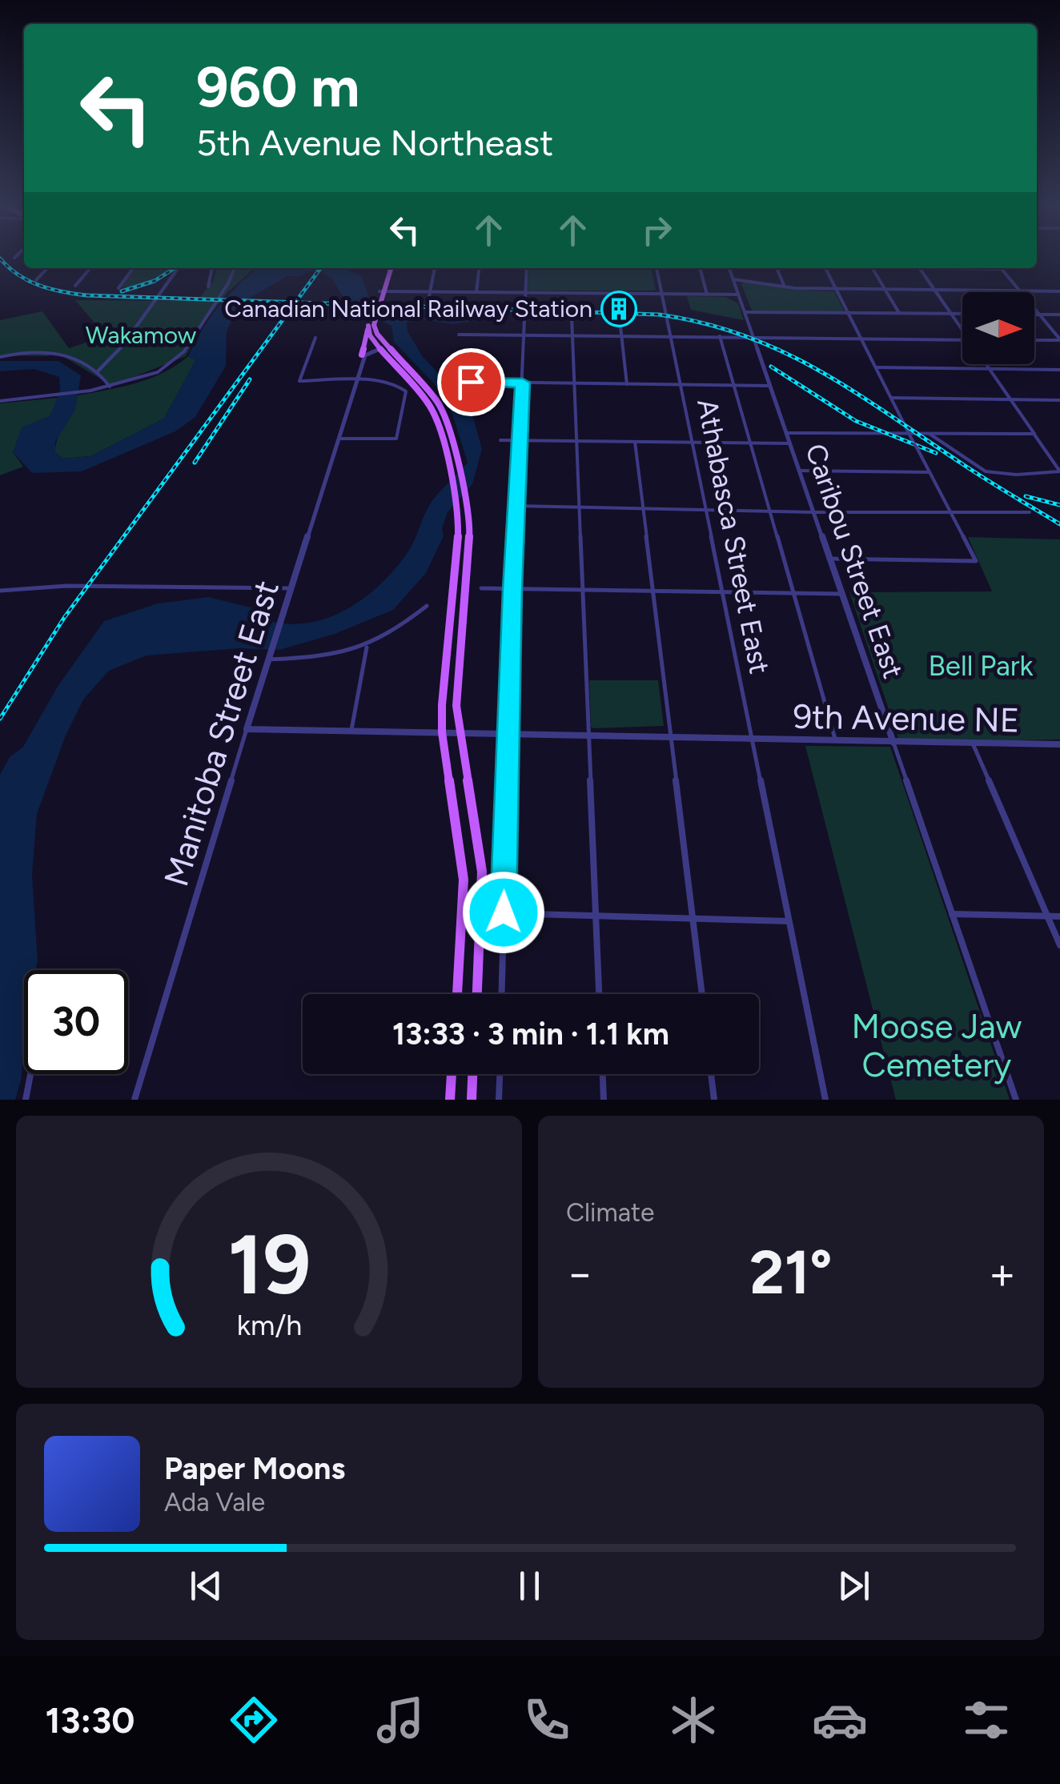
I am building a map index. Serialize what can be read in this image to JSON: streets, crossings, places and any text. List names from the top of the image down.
{
  "streets": {
    "street": [
      "Athabasca Street East",
      "Caribou Street East",
      "9th Avenue NE",
      "Manitoba Street East"
    ]
  },
  "crossings": [
    ["Athabasca Street East", "9th Avenue NE"],
    ["Caribou Street East", "9th Avenue NE"],
    ["9th Avenue NE", "Manitoba Street East"]
  ],
  "parks": ["Wakamow", "Bell Park", "Moose Jaw Cemetery"],
  "places": {
    "building": ["Canadian National Railway Station"]
  },
  "north": "right",
  "page": {
    "turn": ["960 m", "5th Avenue Northeast"],
    "limit": "30",
    "trip": "13:33 · 3 min · 1.1 km",
    "tile": "Climate",
    "heat": ["−", "21°", "+"],
    "song": ["Paper Moons", "Ada Vale"],
    "tabs": "13:30",
    "gauge": ["19", "km/h"]
  }
}
